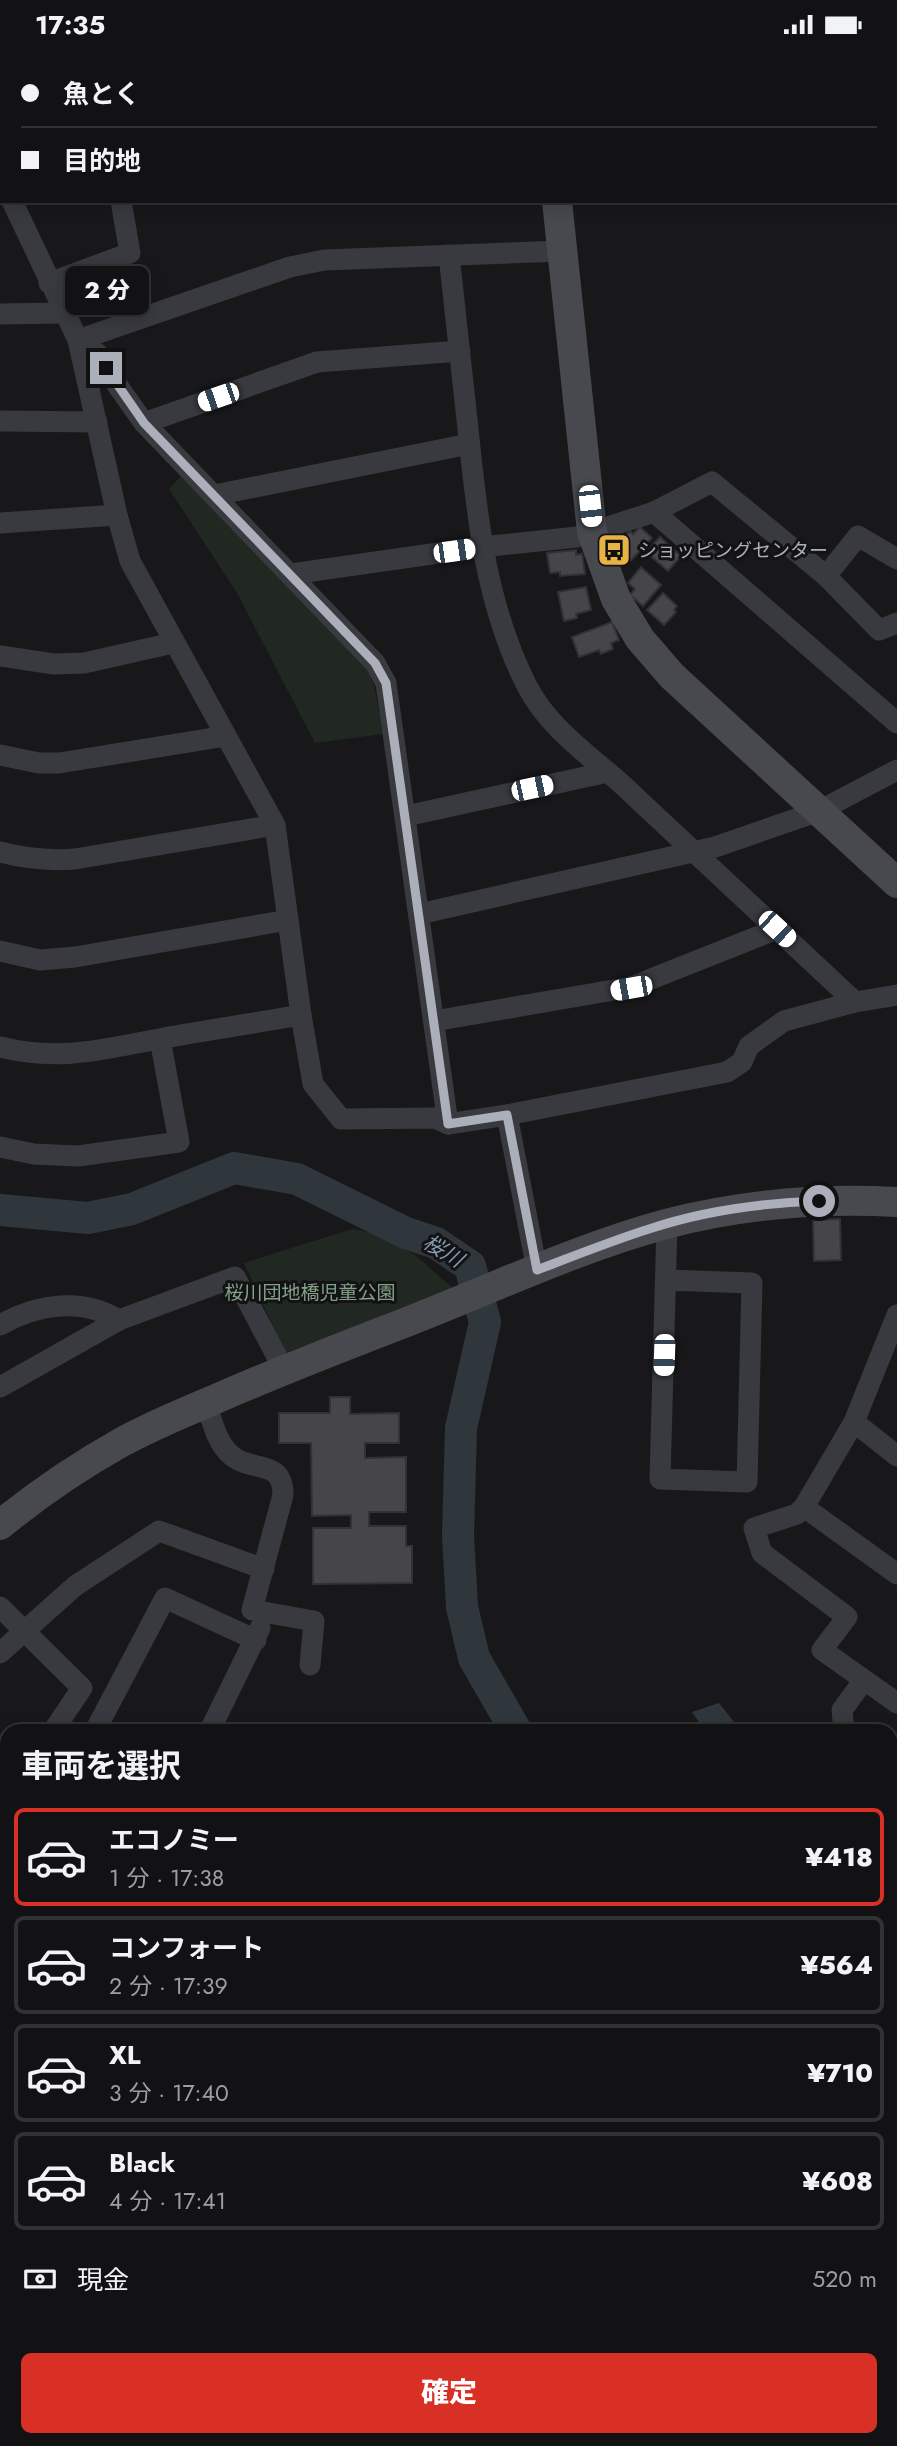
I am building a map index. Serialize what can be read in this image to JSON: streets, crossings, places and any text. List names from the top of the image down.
{
  "water": ["桜川"],
  "parks": ["桜川団地橋児童公園"],
  "places": {
    "bus stop": ["ショッピングセンター"]
  },
  "page": {
    "status": "17:35",
    "banner": ["魚とく", "目的地"],
    "bubble": "2 分",
    "heading": "車両を選択",
    "list": [
      {
        "name": "エコノミー",
        "note": "1 分 · 17:38",
        "value": "¥418"
      },
      {
        "name": "コンフォート",
        "note": "2 分 · 17:39",
        "value": "¥564"
      },
      {
        "name": "XL",
        "note": "3 分 · 17:40",
        "value": "¥710"
      },
      {
        "name": "Black",
        "note": "4 分 · 17:41",
        "value": "¥608"
      }
    ],
    "pay": ["現金", "520 m"],
    "buttons": "確定"
  }
}
